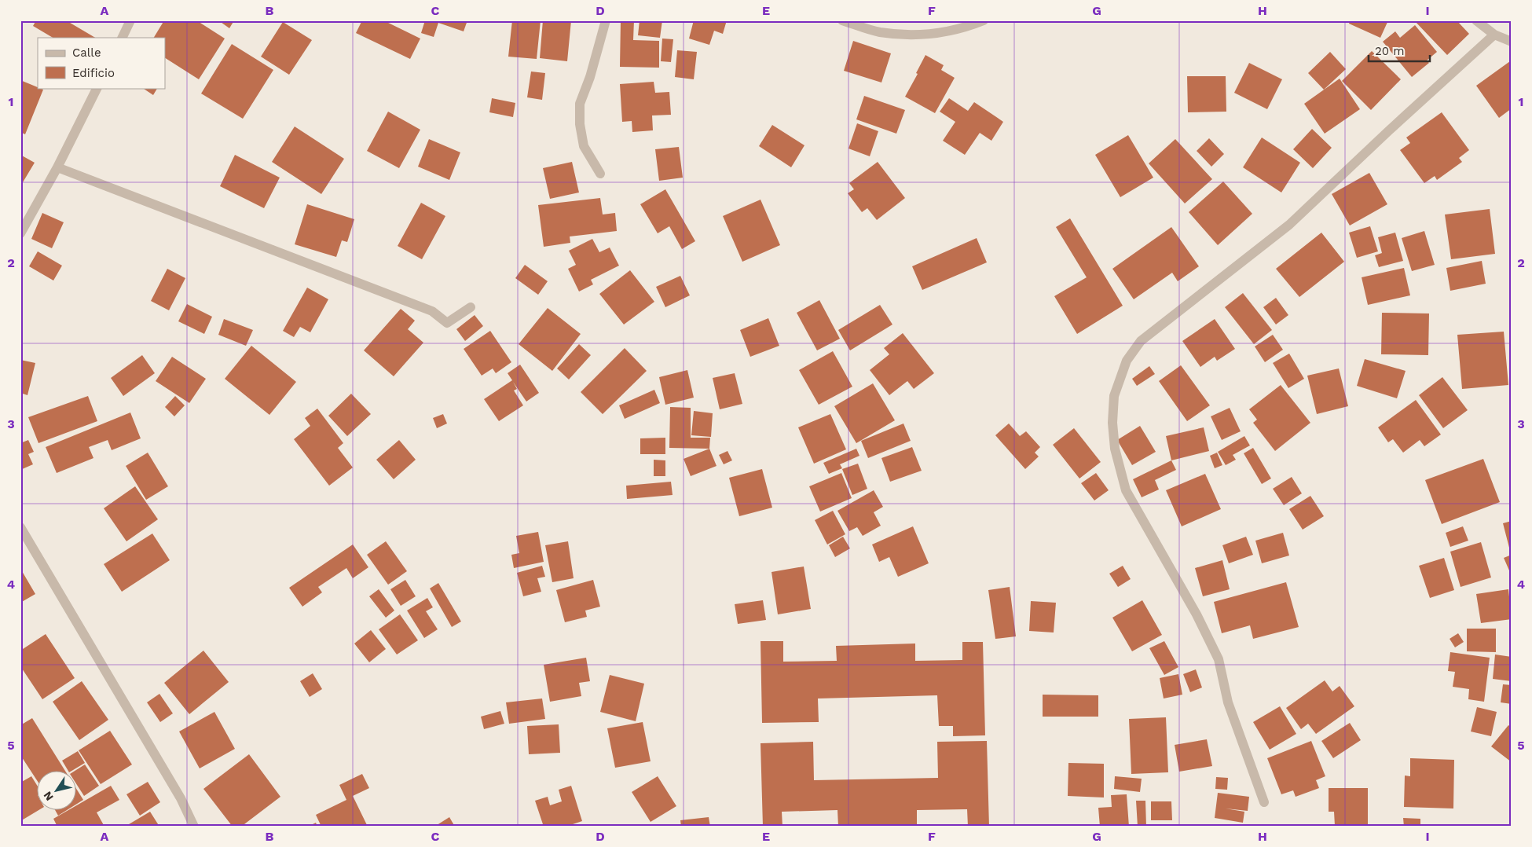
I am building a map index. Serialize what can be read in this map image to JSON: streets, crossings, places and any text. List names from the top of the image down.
{
  "legend": ["Calle", "Edificio"],
  "scale_bar": "20 m",
  "north": "bottom left",
  "grid": {
    "columns": [
      "A",
      "B",
      "C",
      "D",
      "E",
      "F",
      "G",
      "H",
      "I"
    ],
    "rows": [
      "1",
      "2",
      "3",
      "4",
      "5"
    ]
  }
}
